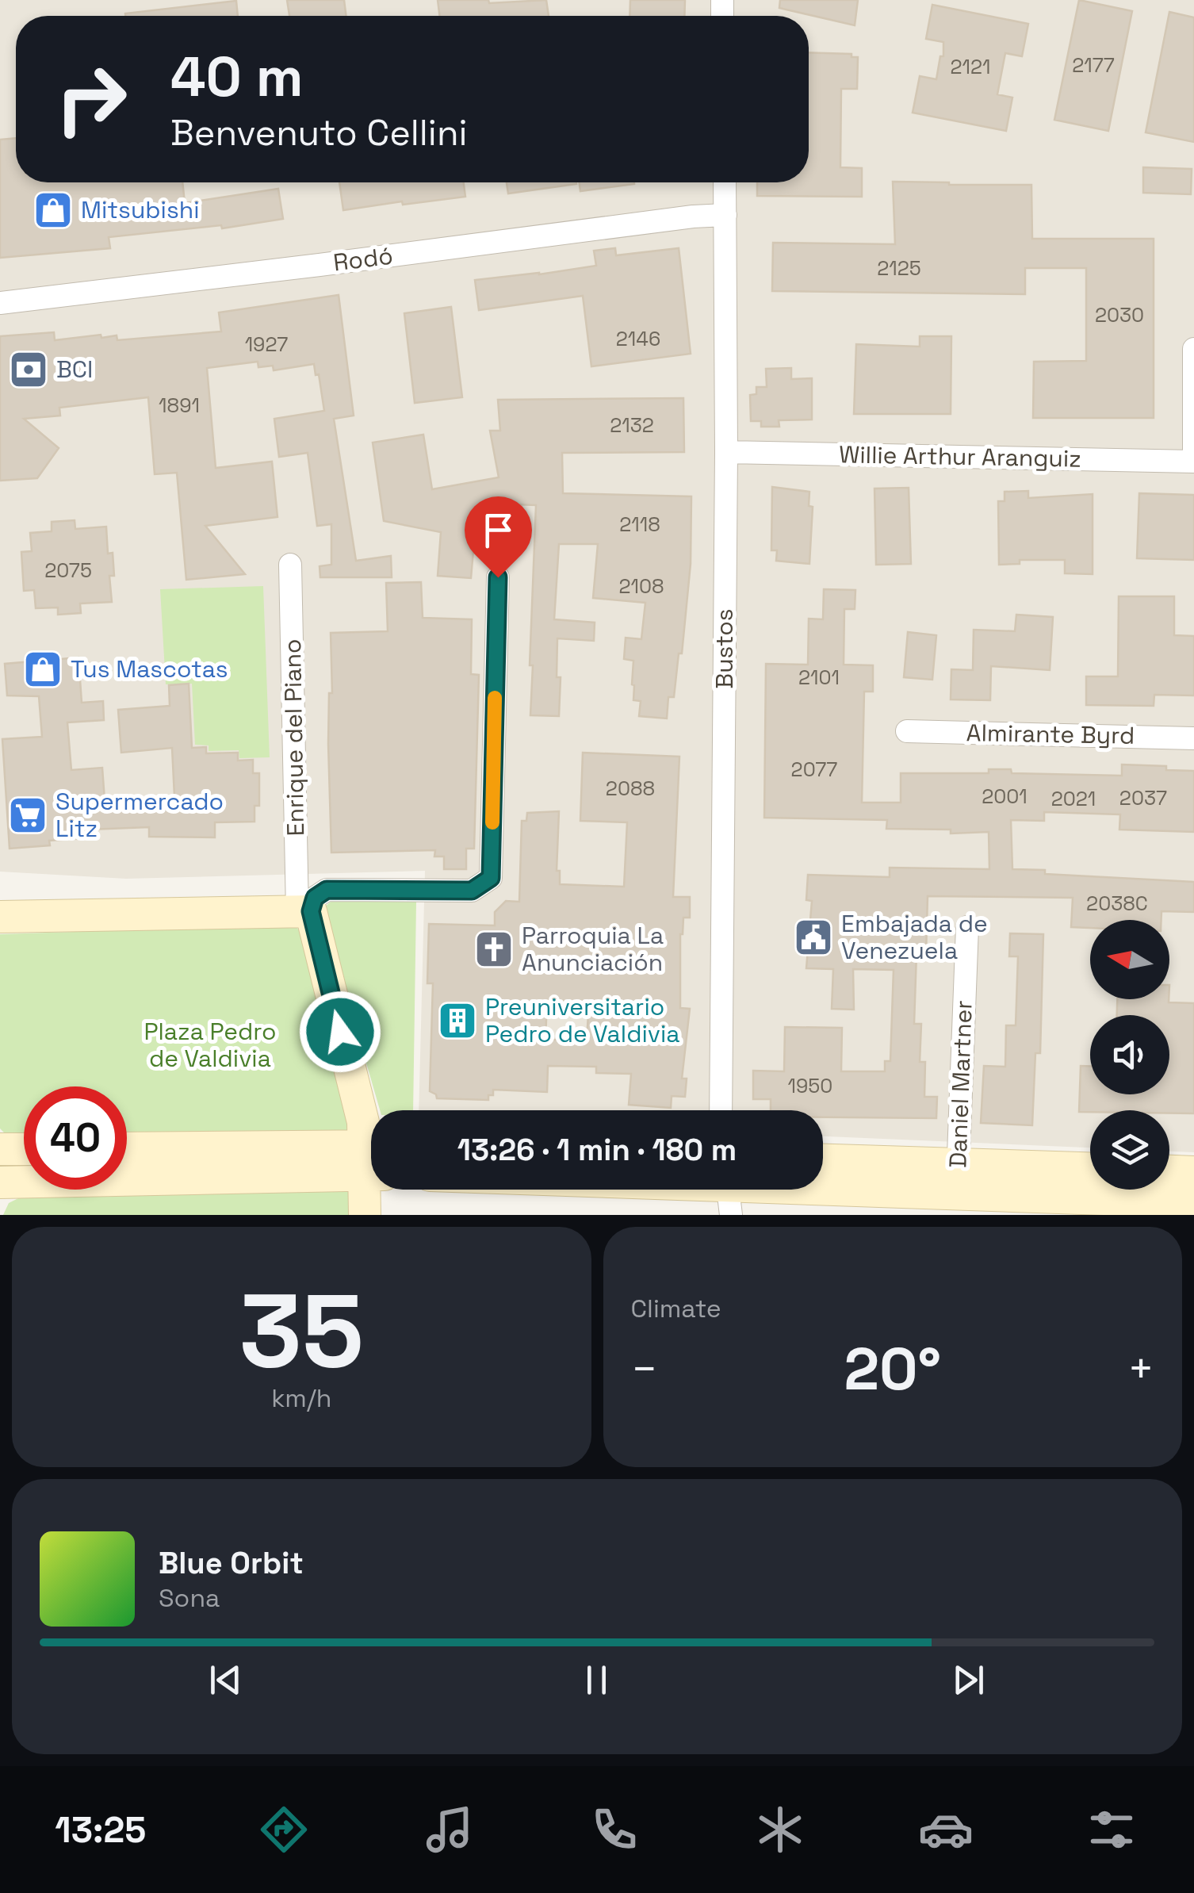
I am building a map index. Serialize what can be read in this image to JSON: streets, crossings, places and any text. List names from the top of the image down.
{
  "streets": {
    "street": [
      "Rodó",
      "Willie Arthur Aranguiz",
      "Bustos",
      "Almirante Byrd",
      "Enrique del Piano",
      "Daniel Martner"
    ]
  },
  "crossings": [
    ["Rodó", "Bustos"],
    ["Willie Arthur Aranguiz", "Bustos"]
  ],
  "parks": ["Plaza Pedro de Valdivia"],
  "places": {
    "shop": ["Mitsubishi", "Tus Mascotas"],
    "bank": ["BCI"],
    "supermarket": ["Supermercado Litz"],
    "public building": ["Embajada de Venezuela"],
    "church": ["Parroquia La Anunciación"],
    "building": ["Preuniversitario Pedro de Valdivia"]
  },
  "house_numbers": [
    "2177",
    "2121",
    "2125",
    "2030",
    "2146",
    "1927",
    "1891",
    "2132",
    "2118",
    "2075",
    "2108",
    "2101",
    "2077",
    "2088",
    "2001",
    "2037",
    "2021",
    "2038C",
    "1950"
  ],
  "north": "left",
  "page": {
    "turn": ["40 m", "Benvenuto Cellini"],
    "limit": "40",
    "trip": "13:26 · 1 min · 180 m",
    "tile": [
      ["35", "km/h"],
      "Climate"
    ],
    "heat": ["−", "20°", "+"],
    "song": ["Blue Orbit", "Sona"],
    "tabs": "13:25"
  }
}
